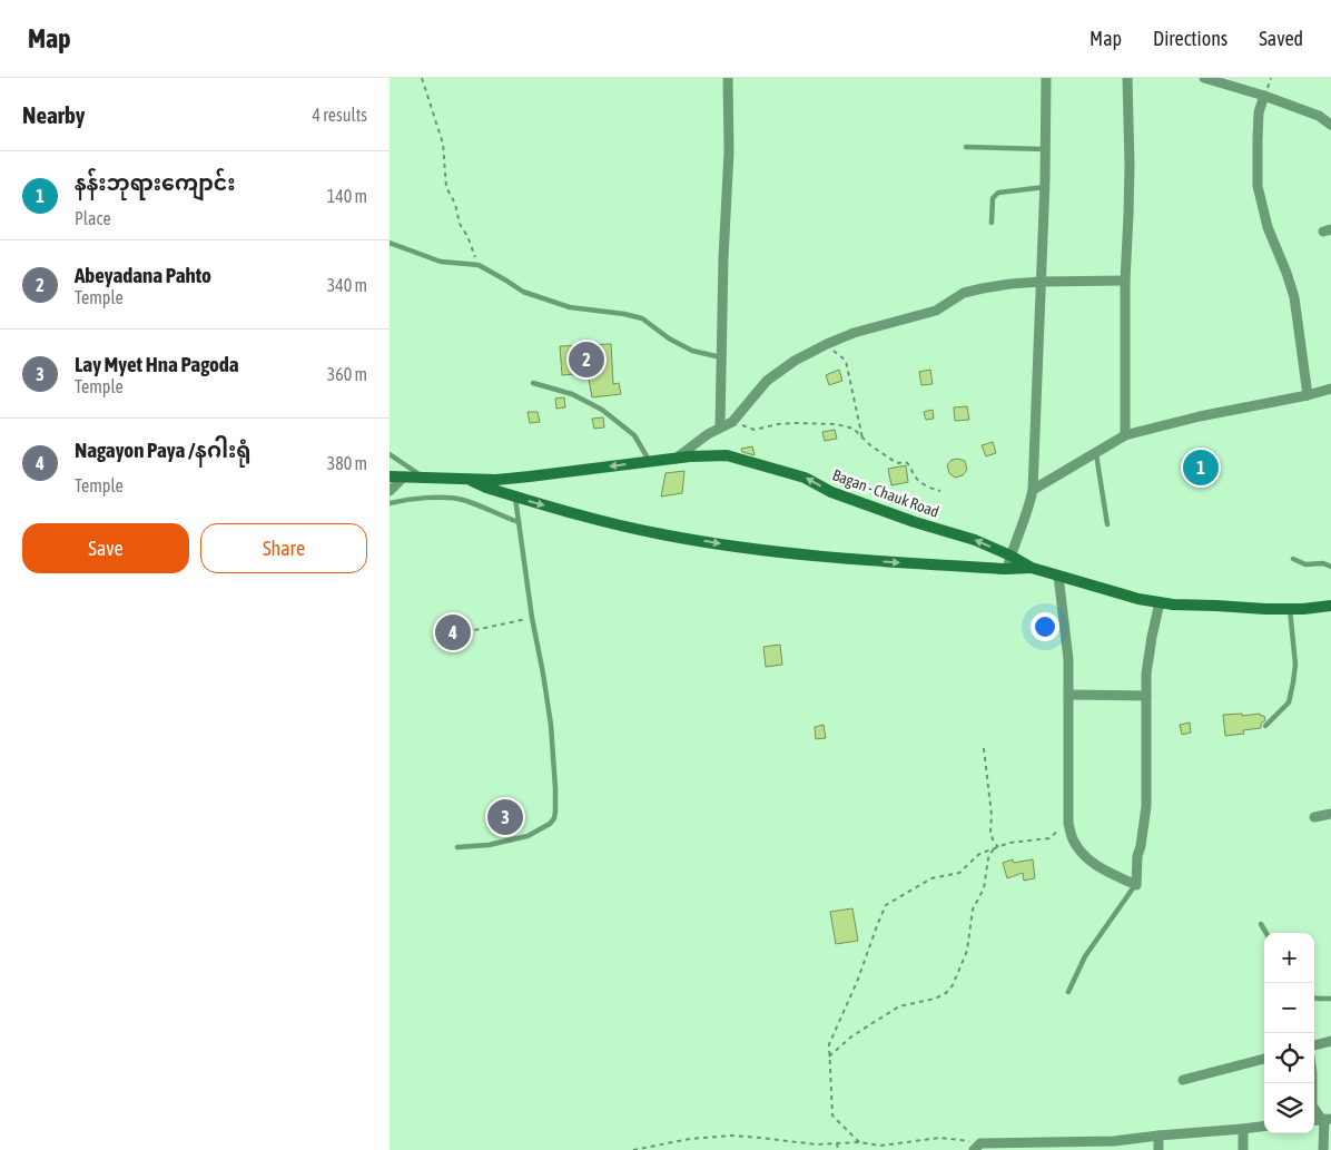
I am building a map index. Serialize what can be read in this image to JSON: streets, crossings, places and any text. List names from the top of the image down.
{
  "streets": {
    "main road": ["Bagan - Chauk Road"]
  },
  "page": {
    "header": "Map",
    "nav": ["Map", "Directions", "Saved"],
    "heading": ["Nearby", "4 results"],
    "list": [
      {
        "mark": "1",
        "name": "နန်းဘုရားကျောင်း",
        "note": "Place",
        "value": "140 m"
      },
      {
        "mark": "2",
        "name": "Abeyadana Pahto",
        "note": "Temple",
        "value": "340 m"
      },
      {
        "mark": "3",
        "name": "Lay Myet Hna Pagoda",
        "note": "Temple",
        "value": "360 m"
      },
      {
        "mark": "4",
        "name": "Nagayon Paya /နဂါးရုံ",
        "note": "Temple",
        "value": "380 m"
      }
    ],
    "pins": [
      "2",
      "1",
      "4",
      "3"
    ],
    "buttons": ["Save", "Share"],
    "map_buttons": ["+", "−"]
  }
}
